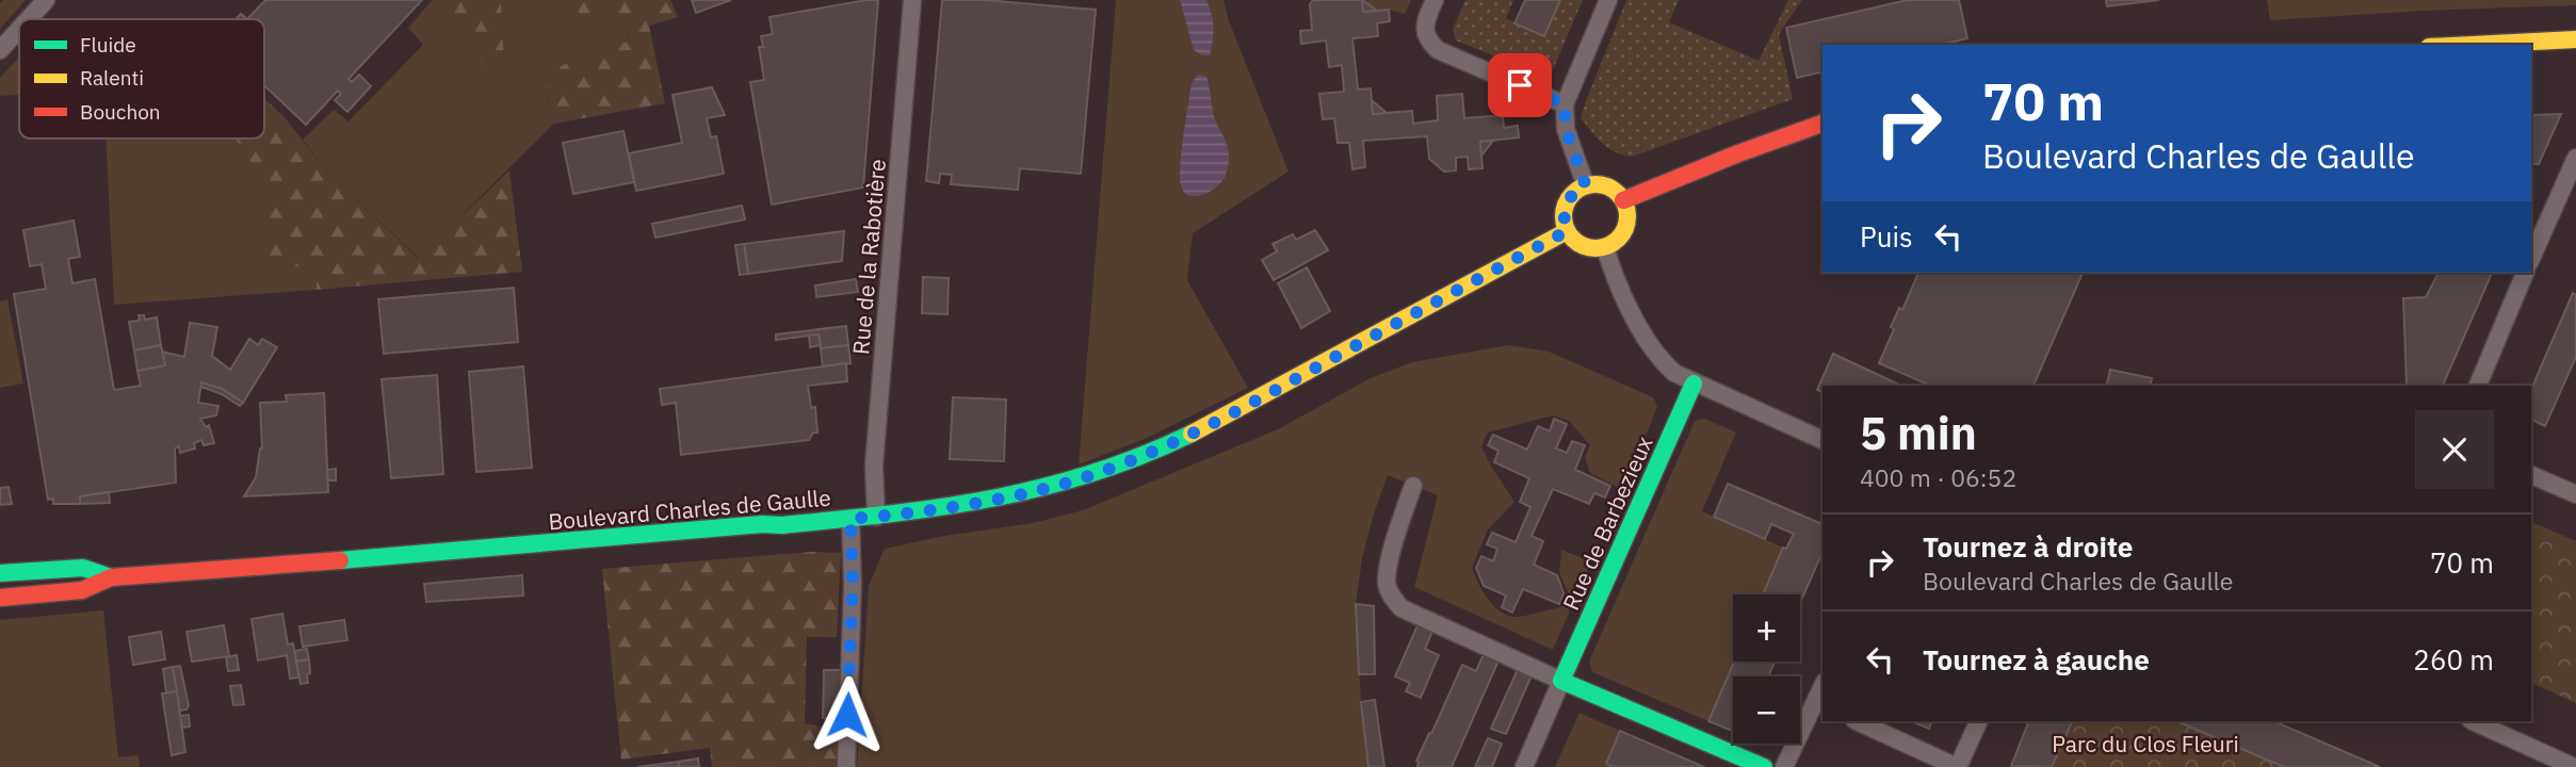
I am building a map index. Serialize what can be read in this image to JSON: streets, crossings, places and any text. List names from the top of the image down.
{
  "streets": {
    "main road": ["Boulevard Charles de Gaulle", "Rue de Barbezieux"],
    "street": ["Rue de la Rabotière"]
  },
  "crossings": [
    ["Rue de la Rabotière", "Boulevard Charles de Gaulle"]
  ],
  "parks": ["Parc du Clos Fleuri"],
  "legend": ["Fluide", "Ralenti", "Bouchon"],
  "page": {
    "turn": ["70 m", "Boulevard Charles de Gaulle"],
    "then": "Puis",
    "heading": ["5 min", "400 m · 06:52"],
    "list": [
      {
        "name": "Tournez à droite",
        "note": "Boulevard Charles de Gaulle",
        "value": "70 m"
      },
      {
        "name": "Tournez à gauche",
        "value": "260 m"
      }
    ],
    "map_buttons": ["+", "−"]
  }
}
